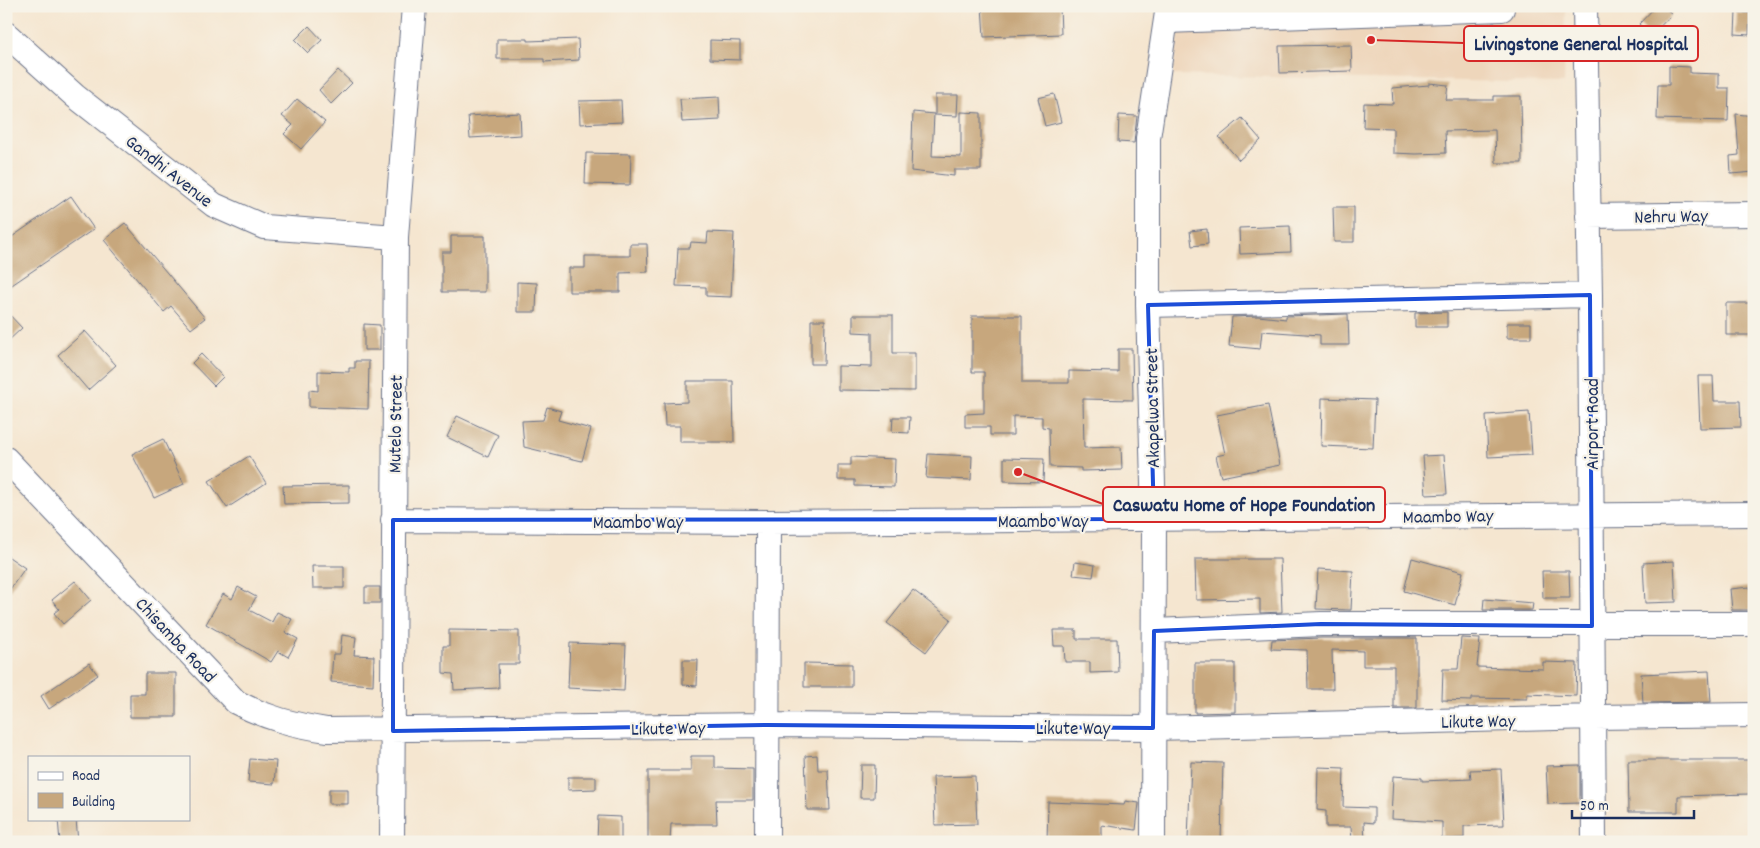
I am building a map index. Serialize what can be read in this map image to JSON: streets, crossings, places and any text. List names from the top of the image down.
{
  "streets": {
    "street": [
      "Gandhi Avenue",
      "Nehru Way",
      "Akapelwa Street",
      "Mutelo Street",
      "Airport Road",
      "Maambo Way",
      "Chisamba Road",
      "Likute Way"
    ]
  },
  "crossings": [
    ["Gandhi Avenue", "Mutelo Street"],
    ["Nehru Way", "Airport Road"],
    ["Akapelwa Street", "Maambo Way"],
    ["Akapelwa Street", "Likute Way"],
    ["Mutelo Street", "Maambo Way"],
    ["Mutelo Street", "Chisamba Road"],
    ["Mutelo Street", "Likute Way"],
    ["Airport Road", "Maambo Way"],
    ["Airport Road", "Likute Way"],
    ["Chisamba Road", "Likute Way"]
  ],
  "places": ["Livingstone General Hospital", "Caswatu Home of Hope Foundation"],
  "legend": ["Road", "Building"],
  "scale_bar": "50 m"
}
